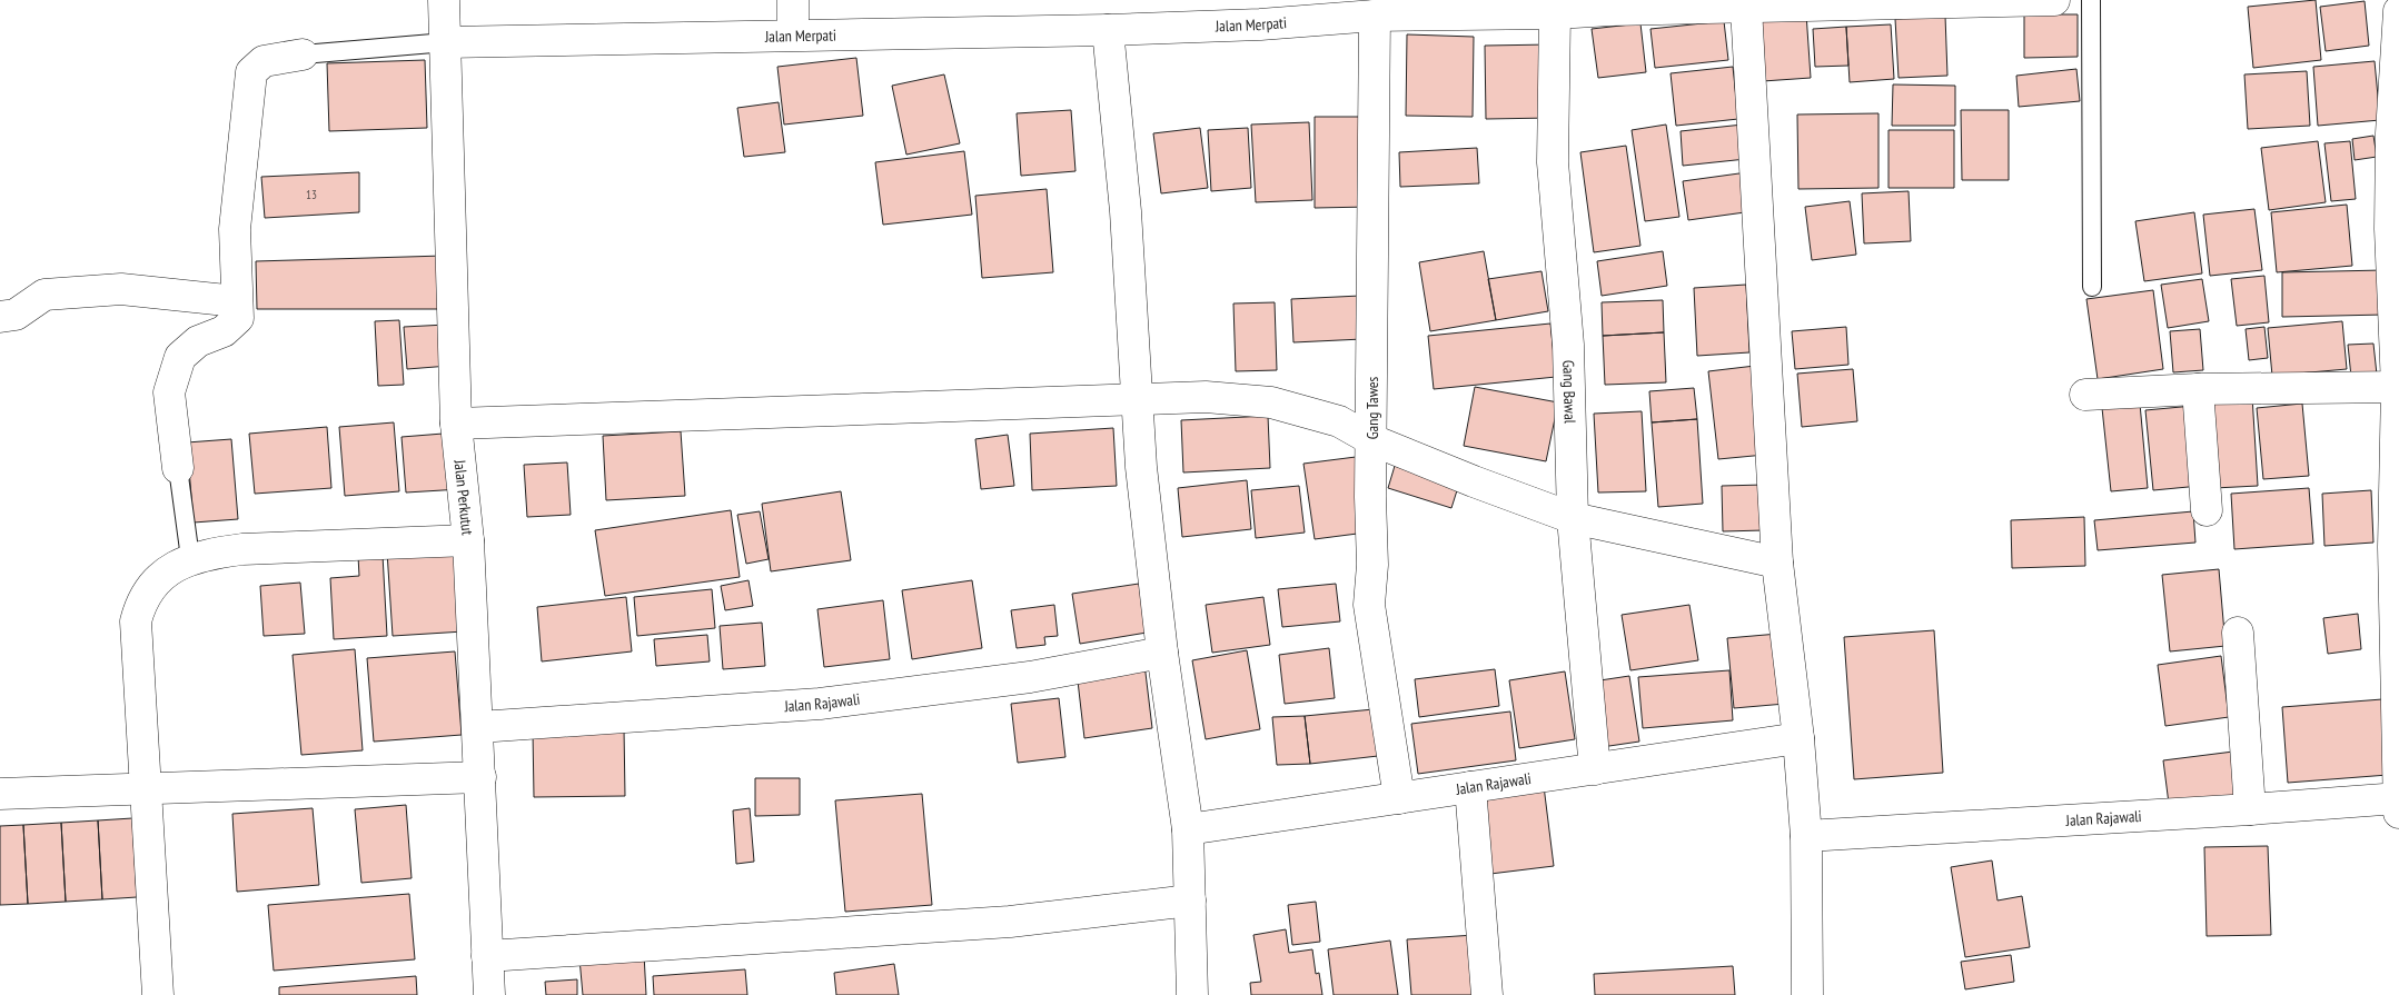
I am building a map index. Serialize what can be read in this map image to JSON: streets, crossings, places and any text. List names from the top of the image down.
{
  "streets": {
    "street": [
      "Jalan Merpati",
      "Gang Bawal",
      "Gang Tawes",
      "Jalan Perkutut",
      "Jalan Rajawali"
    ]
  },
  "crossings": [
    ["Jalan Merpati", "Gang Bawal"],
    ["Jalan Merpati", "Gang Tawes"],
    ["Jalan Merpati", "Jalan Perkutut"],
    ["Gang Bawal", "Jalan Rajawali"],
    ["Gang Tawes", "Jalan Rajawali"],
    ["Jalan Perkutut", "Jalan Rajawali"]
  ],
  "house_numbers": ["13"]
}
